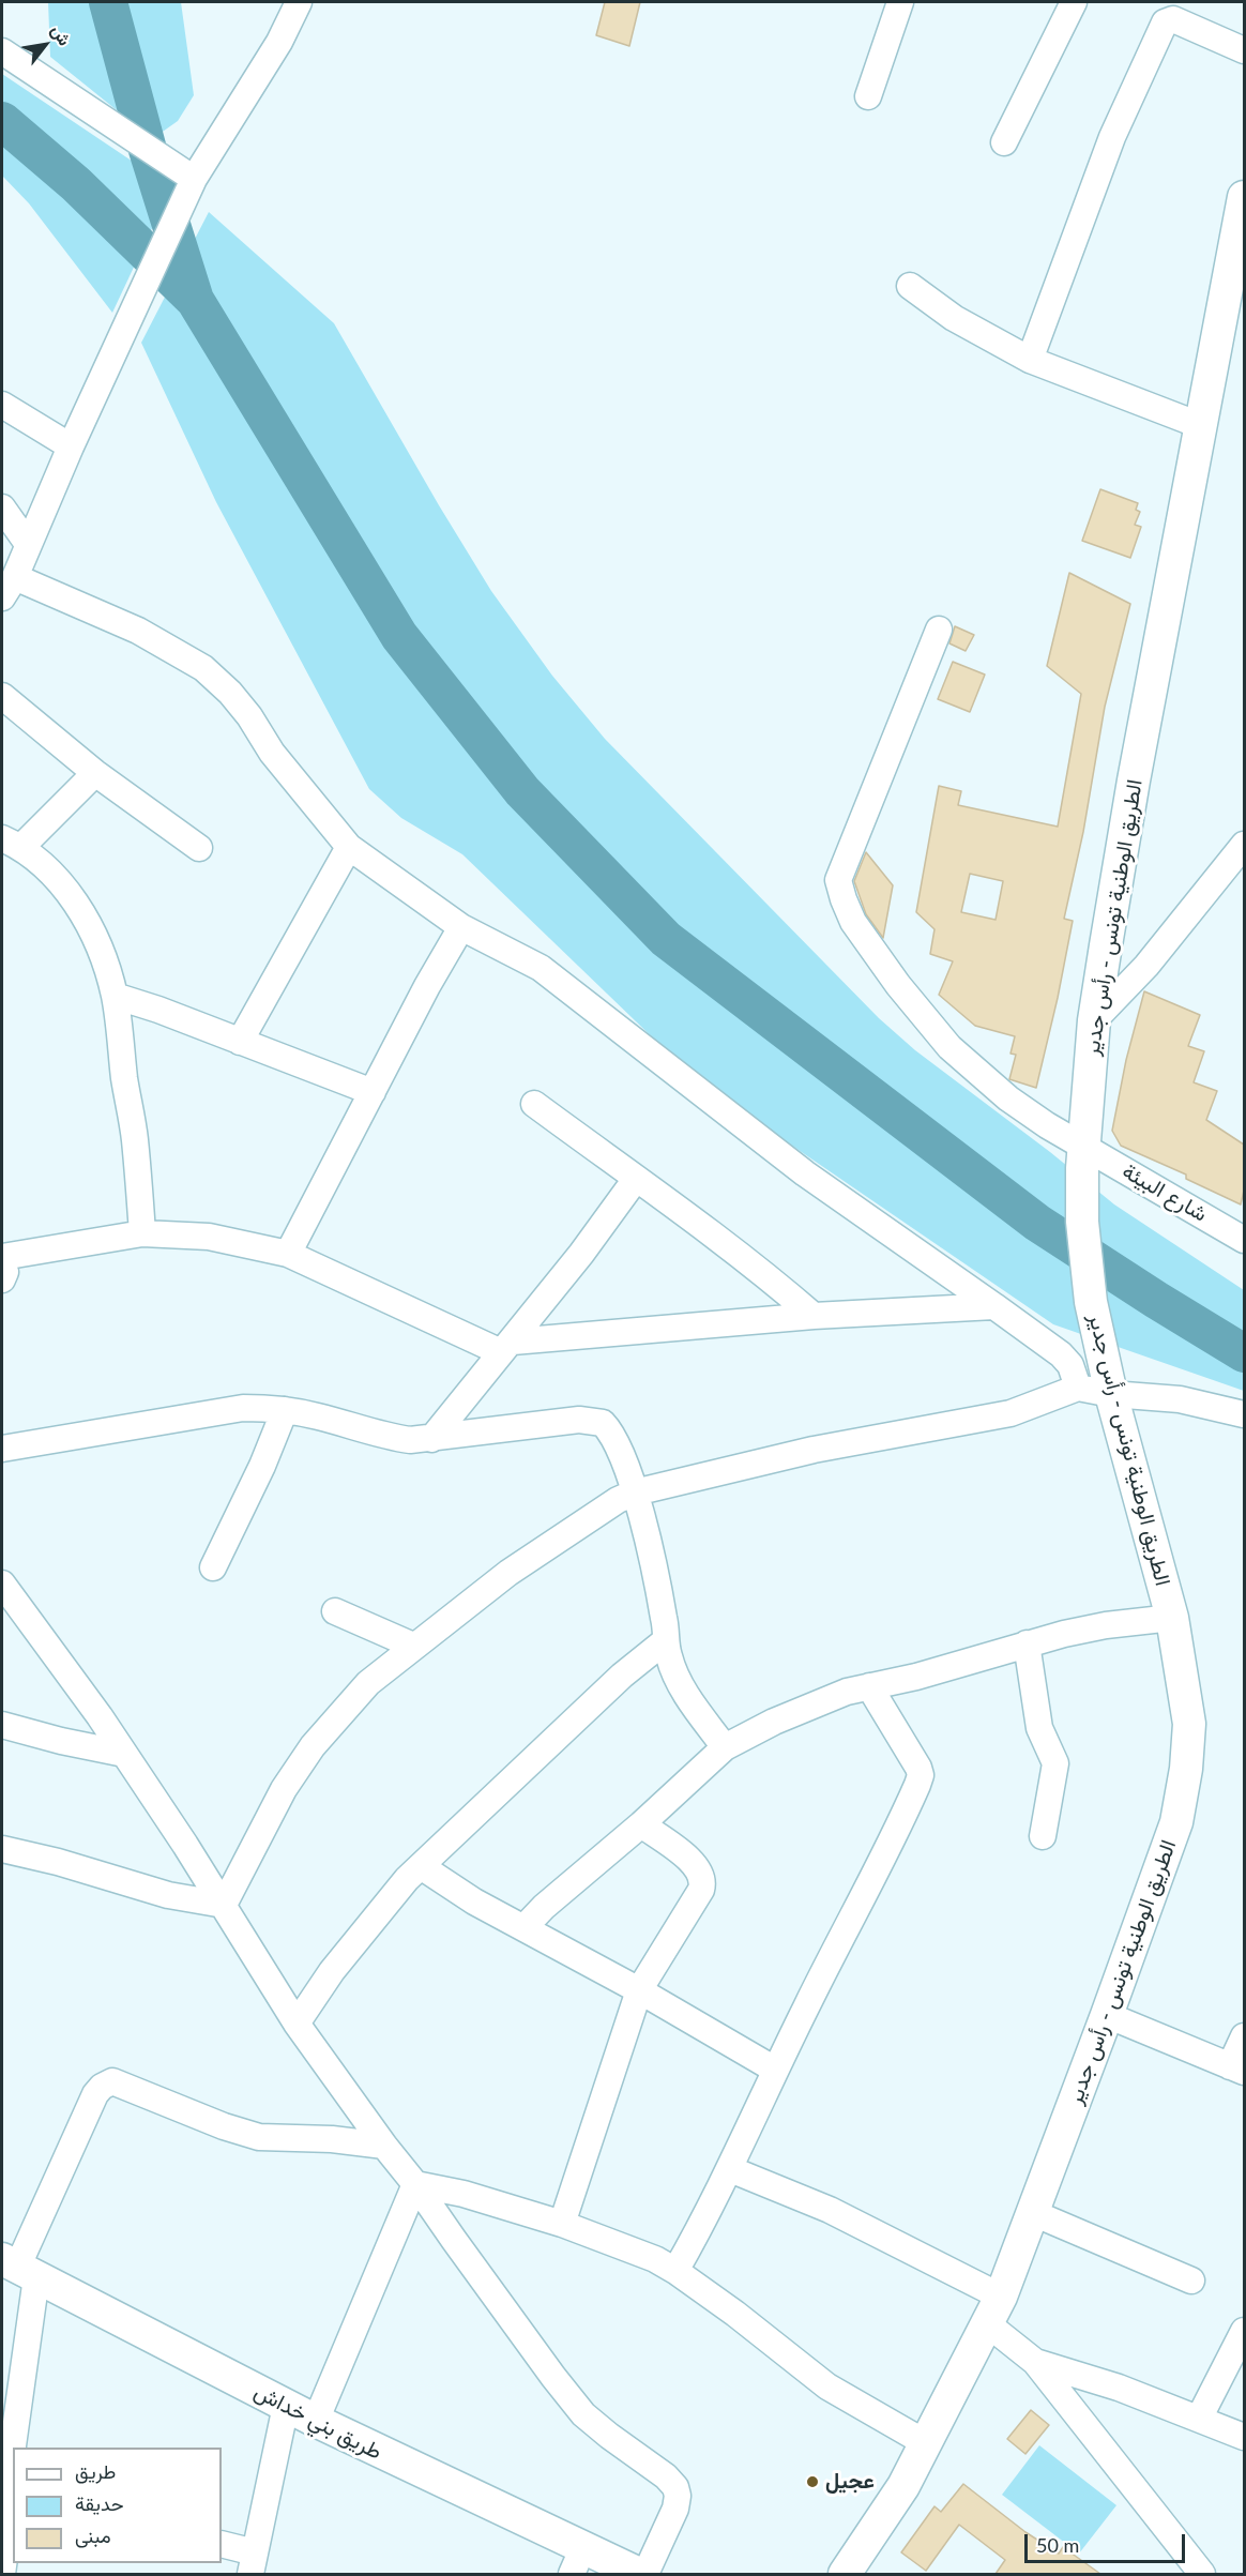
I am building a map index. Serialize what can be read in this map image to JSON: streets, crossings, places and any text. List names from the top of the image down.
{
  "streets": {
    "main road": ["الطريق الوطنية تونس - رأس جدير", "طريق بني خداش"],
    "street": ["شارع البيئة"]
  },
  "crossings": [
    ["الطريق الوطنية تونس - رأس جدير", "شارع البيئة"]
  ],
  "places": ["عجيل"],
  "legend": ["طريق", "حديقة", "مبنى"],
  "scale_bar": "50 m",
  "north": "top right"
}
